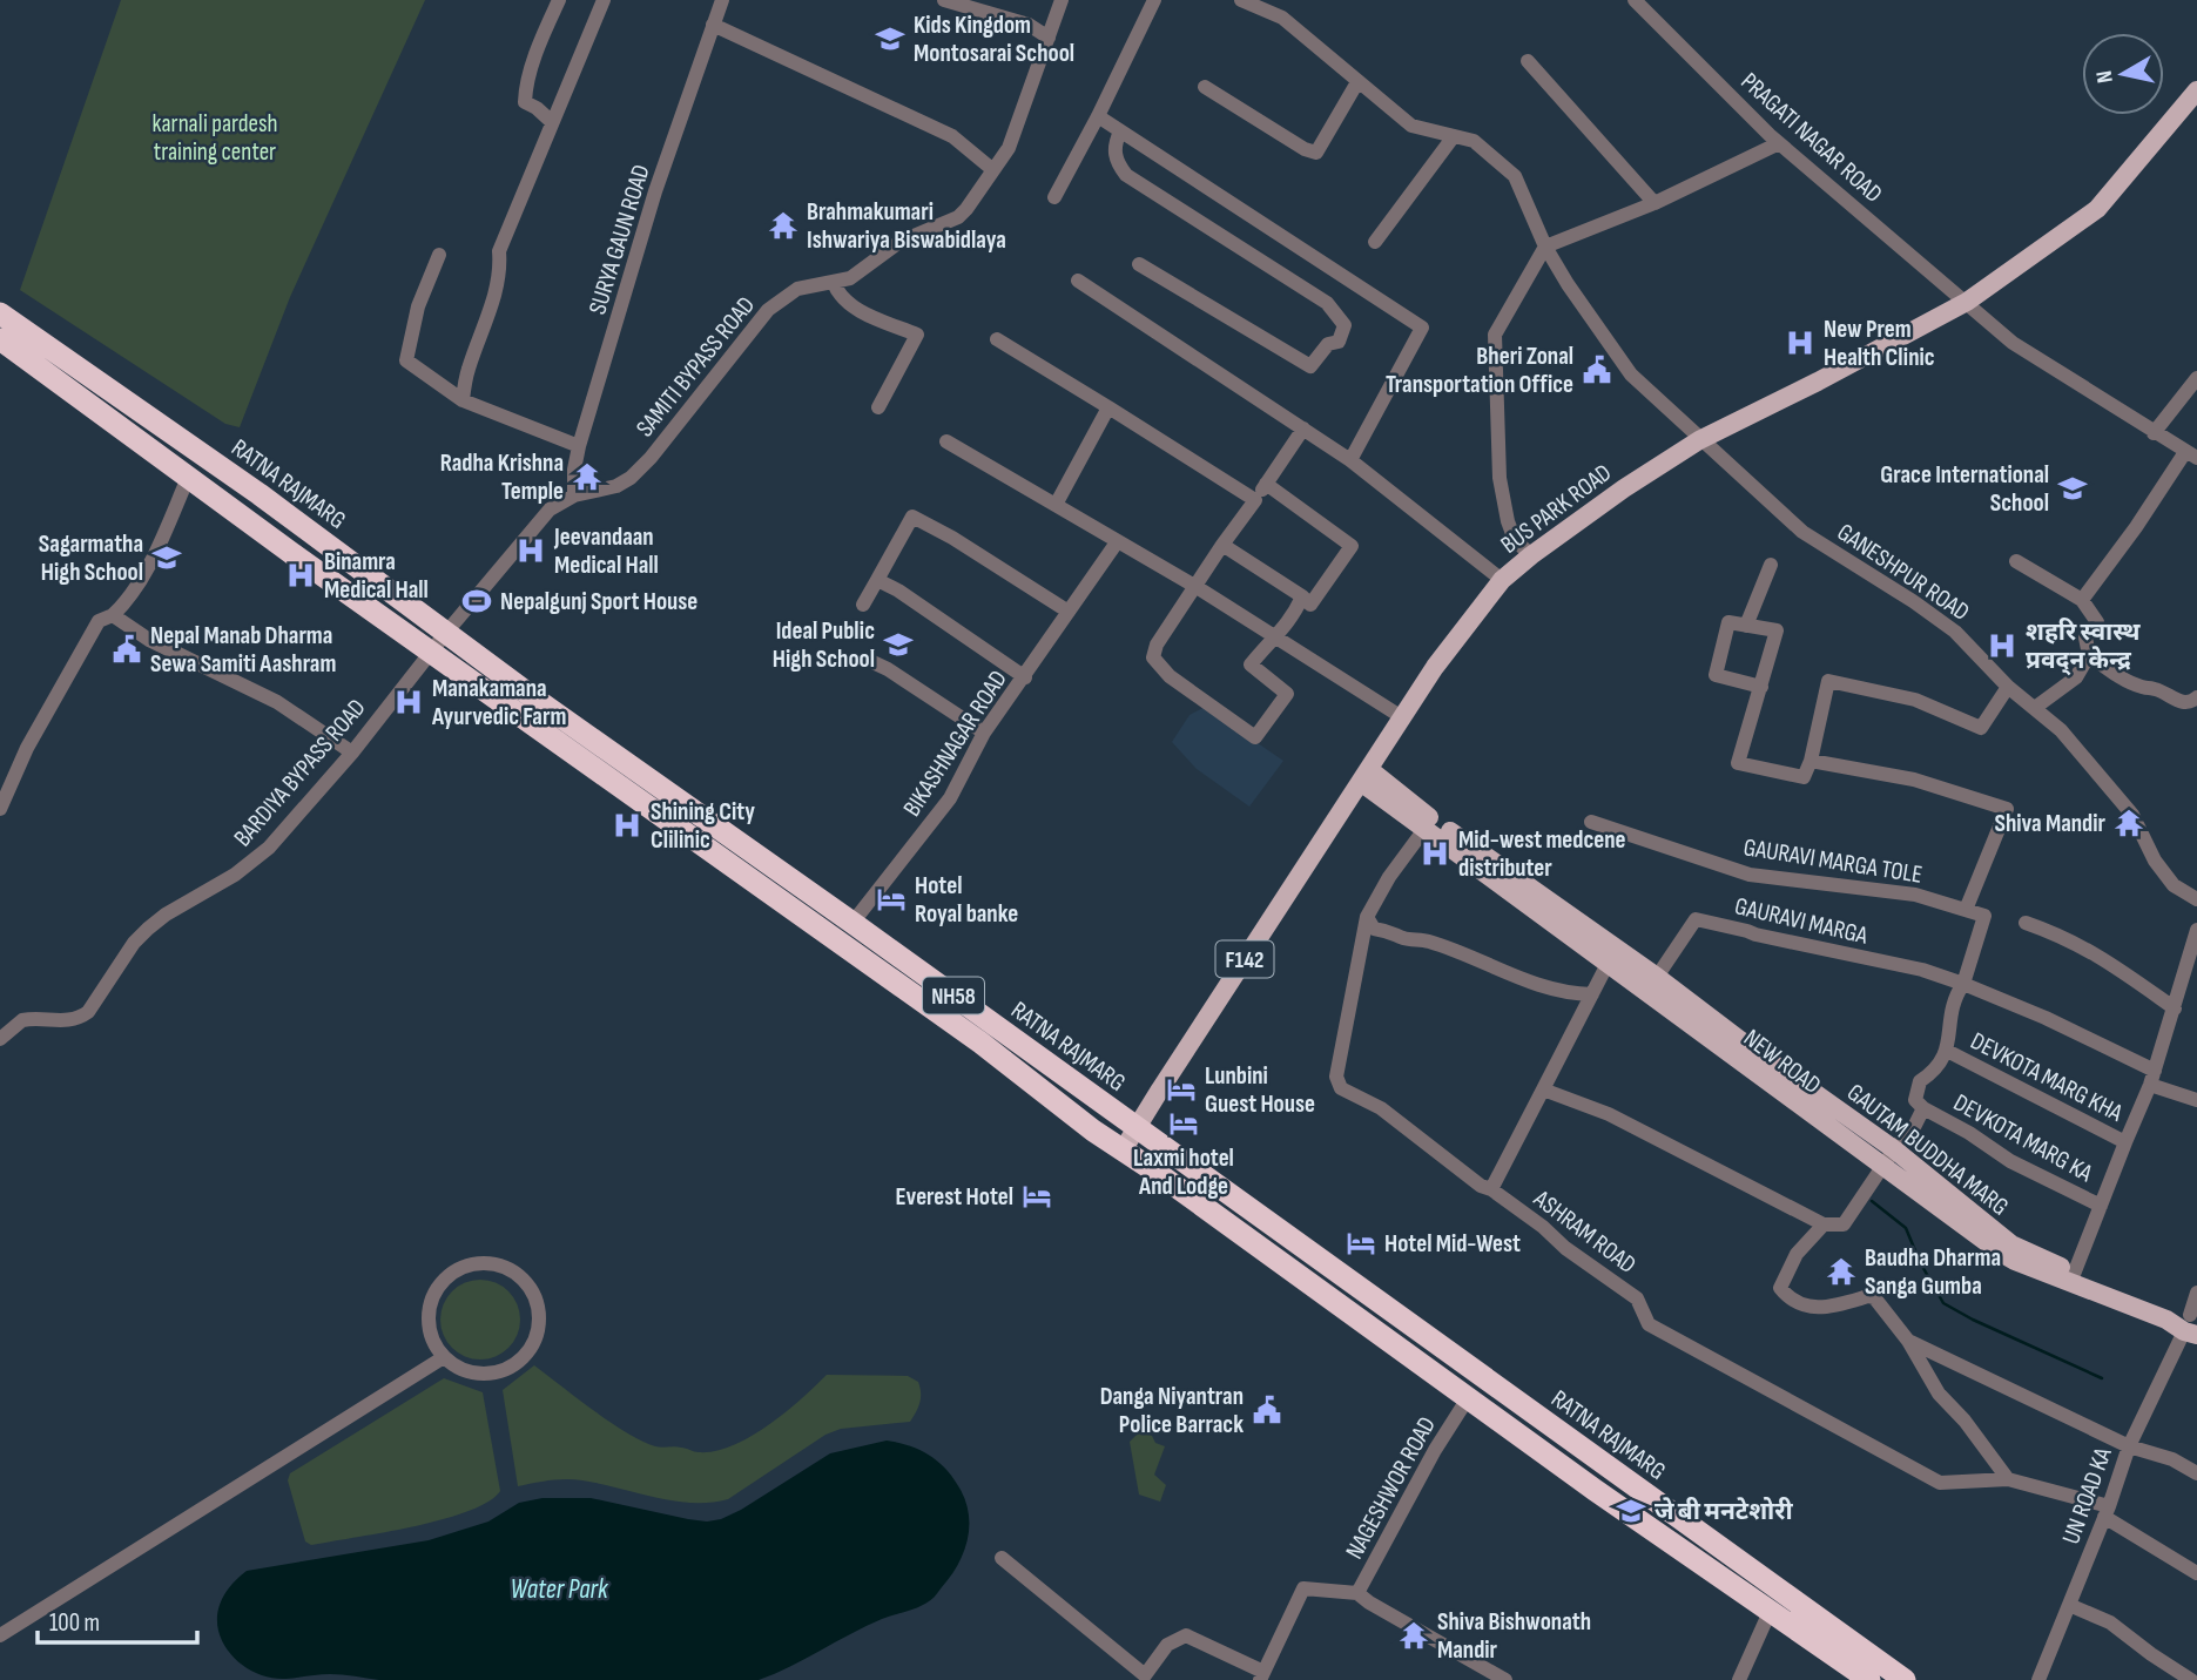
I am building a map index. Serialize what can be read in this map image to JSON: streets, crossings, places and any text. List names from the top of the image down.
{
  "streets": {
    "highway": ["RATNA RAJMARG", "NH58"],
    "main road": [
      "BUS PARK ROAD",
      "F142",
      "NEW ROAD",
      "GAUTAM BUDDHA MARG"
    ],
    "street": [
      "PRAGATI NAGAR ROAD",
      "SURYA GAUN ROAD",
      "SAMITI BYPASS ROAD",
      "GANESHPUR ROAD",
      "BIKASHNAGAR ROAD",
      "BARDIYA BYPASS ROAD",
      "GAURAVI MARGA TOLE",
      "GAURAVI MARGA",
      "DEVKOTA MARG KHA",
      "DEVKOTA MARG KA",
      "ASHRAM ROAD",
      "NAGESHWOR ROAD",
      "UN ROAD KA"
    ]
  },
  "crossings": [
    ["PRAGATI NAGAR ROAD", "BUS PARK ROAD"],
    ["SURYA GAUN ROAD", "SAMITI BYPASS ROAD"],
    ["SAMITI BYPASS ROAD", "RATNA RAJMARG"],
    ["SAMITI BYPASS ROAD", "BARDIYA BYPASS ROAD"],
    ["RATNA RAJMARG", "BUS PARK ROAD"],
    ["RATNA RAJMARG", "BIKASHNAGAR ROAD"],
    ["RATNA RAJMARG", "BARDIYA BYPASS ROAD"],
    ["RATNA RAJMARG", "NAGESHWOR ROAD"],
    ["BUS PARK ROAD", "GANESHPUR ROAD"],
    ["BUS PARK ROAD", "NEW ROAD"],
    ["BUS PARK ROAD", "GAUTAM BUDDHA MARG"],
    ["GAURAVI MARGA", "GAUTAM BUDDHA MARG"],
    ["NEW ROAD", "GAUTAM BUDDHA MARG"],
    ["NEW ROAD", "ASHRAM ROAD"],
    ["GAUTAM BUDDHA MARG", "UN ROAD KA"],
    ["ASHRAM ROAD", "UN ROAD KA"]
  ],
  "water": ["Water Park"],
  "parks": ["karnali pardesh training center"],
  "places": {
    "school or university": [
      "Kids Kingdom Montosarai School",
      "Grace International School",
      "Sagarmatha High School",
      "Ideal Public High School",
      "जे बी मनटेशोरी"
    ],
    "temple": [
      "Brahmakumari Ishwariya Biswabidlaya",
      "Radha Krishna Temple",
      "Shiva Mandir",
      "Baudha Dharma Sanga Gumba",
      "Shiva Bishwonath Mandir"
    ],
    "hospital": [
      "New Prem Health Clinic",
      "Jeevandaan Medical Hall",
      "Binamra Medical Hall",
      "शहरि स्वास्थ प्रवद्न केन्द्र",
      "Manakamana Ayurvedic Farm",
      "Shining City Clilinic",
      "Mid-west medcene distributer"
    ],
    "public building": ["Bheri Zonal Transportation Office", "Nepal Manab Dharma Sewa Samiti Aashram", "Danga Niyantran Police Barrack"],
    "sports": ["Nepalgunj Sport House"],
    "hotel": [
      "Hotel Royal banke",
      "Lunbini Guest House",
      "Laxmi hotel And Lodge",
      "Everest Hotel",
      "Hotel Mid-West"
    ]
  },
  "scale_bar": "100 m",
  "north": "left"
}
